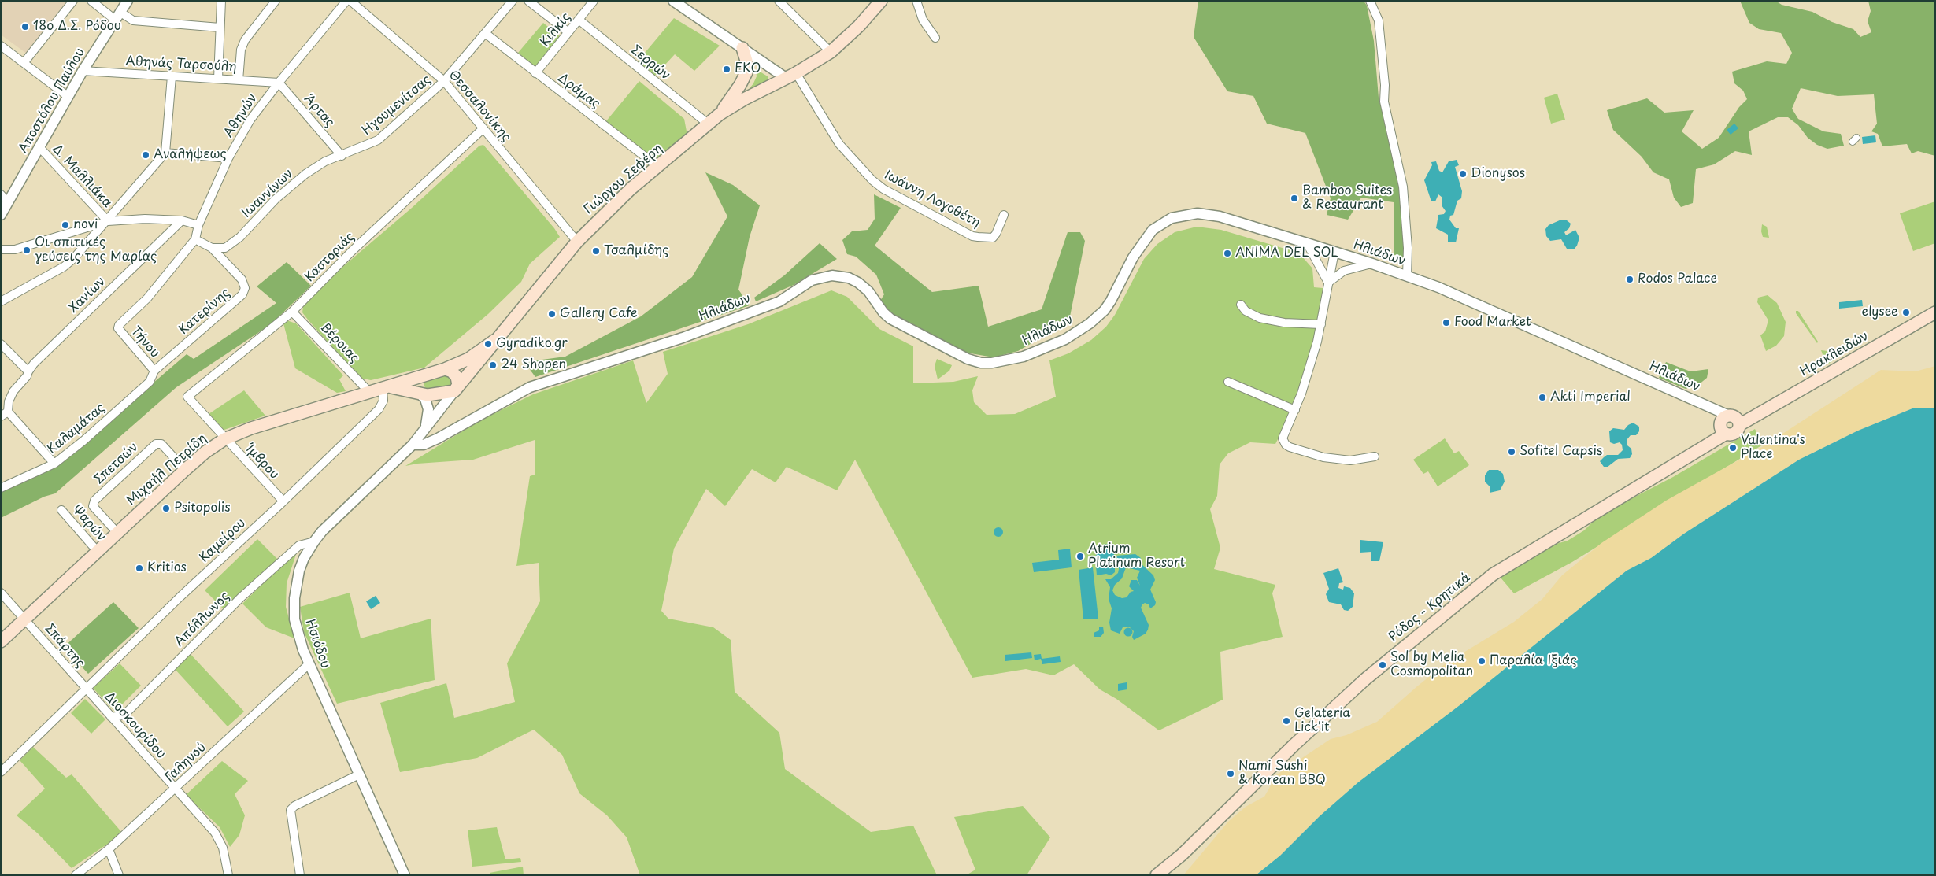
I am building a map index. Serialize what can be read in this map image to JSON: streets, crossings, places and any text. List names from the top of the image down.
{
  "streets": {
    "main road": [
      "Γιώργου Σεφέρη",
      "Ηρακλειδών",
      "Μιχαήλ Πετρίδη",
      "Ρόδος - Κρητικά"
    ],
    "street": [
      "Κιλκίς",
      "Σερρών",
      "Αθηνάς Ταρσούλη",
      "Δράμας",
      "Αποστόλου Παύλου",
      "Ηγουμενίτσας",
      "Θεσσαλονίκης",
      "Άρτας",
      "Αθηνών",
      "Δ. Μαλλιάκα",
      "Ιωαννίνων",
      "Ιωάννη Λογοθέτη",
      "Ηλιάδων",
      "Καστοριάς",
      "Χανίων",
      "Κατερίνης",
      "Τήνου",
      "Βέροιας",
      "Καλαμάτας",
      "Ίμβρου",
      "Σπετσών",
      "Ψαρών",
      "Καμείρου",
      "Απόλλωνος",
      "Ησιόδου",
      "Σπάρτης",
      "Διοσκουρίδου",
      "Γαληνού"
    ]
  },
  "crossings": [
    ["Κιλκίς", "Σερρών"],
    ["Κιλκίς", "Δράμας"],
    ["Σερρών", "Γιώργου Σεφέρη"],
    ["Αθηνάς Ταρσούλη", "Αποστόλου Παύλου"],
    ["Αθηνάς Ταρσούλη", "Άρτας"],
    ["Αθηνάς Ταρσούλη", "Αθηνών"],
    ["Δράμας", "Ηγουμενίτσας"],
    ["Δράμας", "Γιώργου Σεφέρη"],
    ["Αποστόλου Παύλου", "Δ. Μαλλιάκα"],
    ["Ηγουμενίτσας", "Θεσσαλονίκης"],
    ["Ηγουμενίτσας", "Άρτας"],
    ["Ηγουμενίτσας", "Ιωαννίνων"],
    ["Θεσσαλονίκης", "Γιώργου Σεφέρη"],
    ["Θεσσαλονίκης", "Καστοριάς"],
    ["Άρτας", "Αθηνών"],
    ["Άρτας", "Ιωαννίνων"],
    ["Αθηνών", "Τήνου"],
    ["Γιώργου Σεφέρη", "Ιωάννη Λογοθέτη"],
    ["Γιώργου Σεφέρη", "Μιχαήλ Πετρίδη"],
    ["Γιώργου Σεφέρη", "Ησιόδου"],
    ["Ιωαννίνων", "Κατερίνης"],
    ["Ηλιάδων", "Ηρακλειδών"],
    ["Ηλιάδων", "Ρόδος - Κρητικά"],
    ["Ηλιάδων", "Ησιόδου"],
    ["Καστοριάς", "Βέροιας"],
    ["Καστοριάς", "Ίμβρου"],
    ["Κατερίνης", "Τήνου"],
    ["Κατερίνης", "Καλαμάτας"],
    ["Τήνου", "Καλαμάτας"],
    ["Βέροιας", "Μιχαήλ Πετρίδη"],
    ["Ηρακλειδών", "Ρόδος - Κρητικά"],
    ["Ίμβρου", "Μιχαήλ Πετρίδη"],
    ["Ίμβρου", "Καμείρου"],
    ["Σπετσών", "Μιχαήλ Πετρίδη"],
    ["Μιχαήλ Πετρίδη", "Ψαρών"],
    ["Μιχαήλ Πετρίδη", "Καμείρου"],
    ["Μιχαήλ Πετρίδη", "Σπάρτης"],
    ["Καμείρου", "Σπάρτης"],
    ["Καμείρου", "Διοσκουρίδου"],
    ["Απόλλωνος", "Ησιόδου"],
    ["Απόλλωνος", "Διοσκουρίδου"],
    ["Ησιόδου", "Γαληνού"],
    ["Σπάρτης", "Διοσκουρίδου"],
    ["Διοσκουρίδου", "Γαληνού"]
  ],
  "places": [
    "18ο Δ.Σ. Ρόδου",
    "EKO",
    "Αναλήψεως",
    "Dionysos",
    "Bamboo Suites & Restaurant",
    "novi",
    "Οι σπιτικές γεύσεις της Μαρίας",
    "Τσαλμίδης",
    "ANIMA DEL SOL",
    "Rodos Palace",
    "elysee",
    "Gallery Cafe",
    "Food Market",
    "Gyradiko.gr",
    "24 Shopen",
    "Akti Imperial",
    "Valentina's Place",
    "Sofitel Capsis",
    "Psitopolis",
    "Atrium Platinum Resort",
    "Kritios",
    "Παραλία Ιξιάς",
    "Sol by Melia Cosmopolitan",
    "Gelateria Lick'it",
    "Nami Sushi & Korean BBQ"
  ]
}
